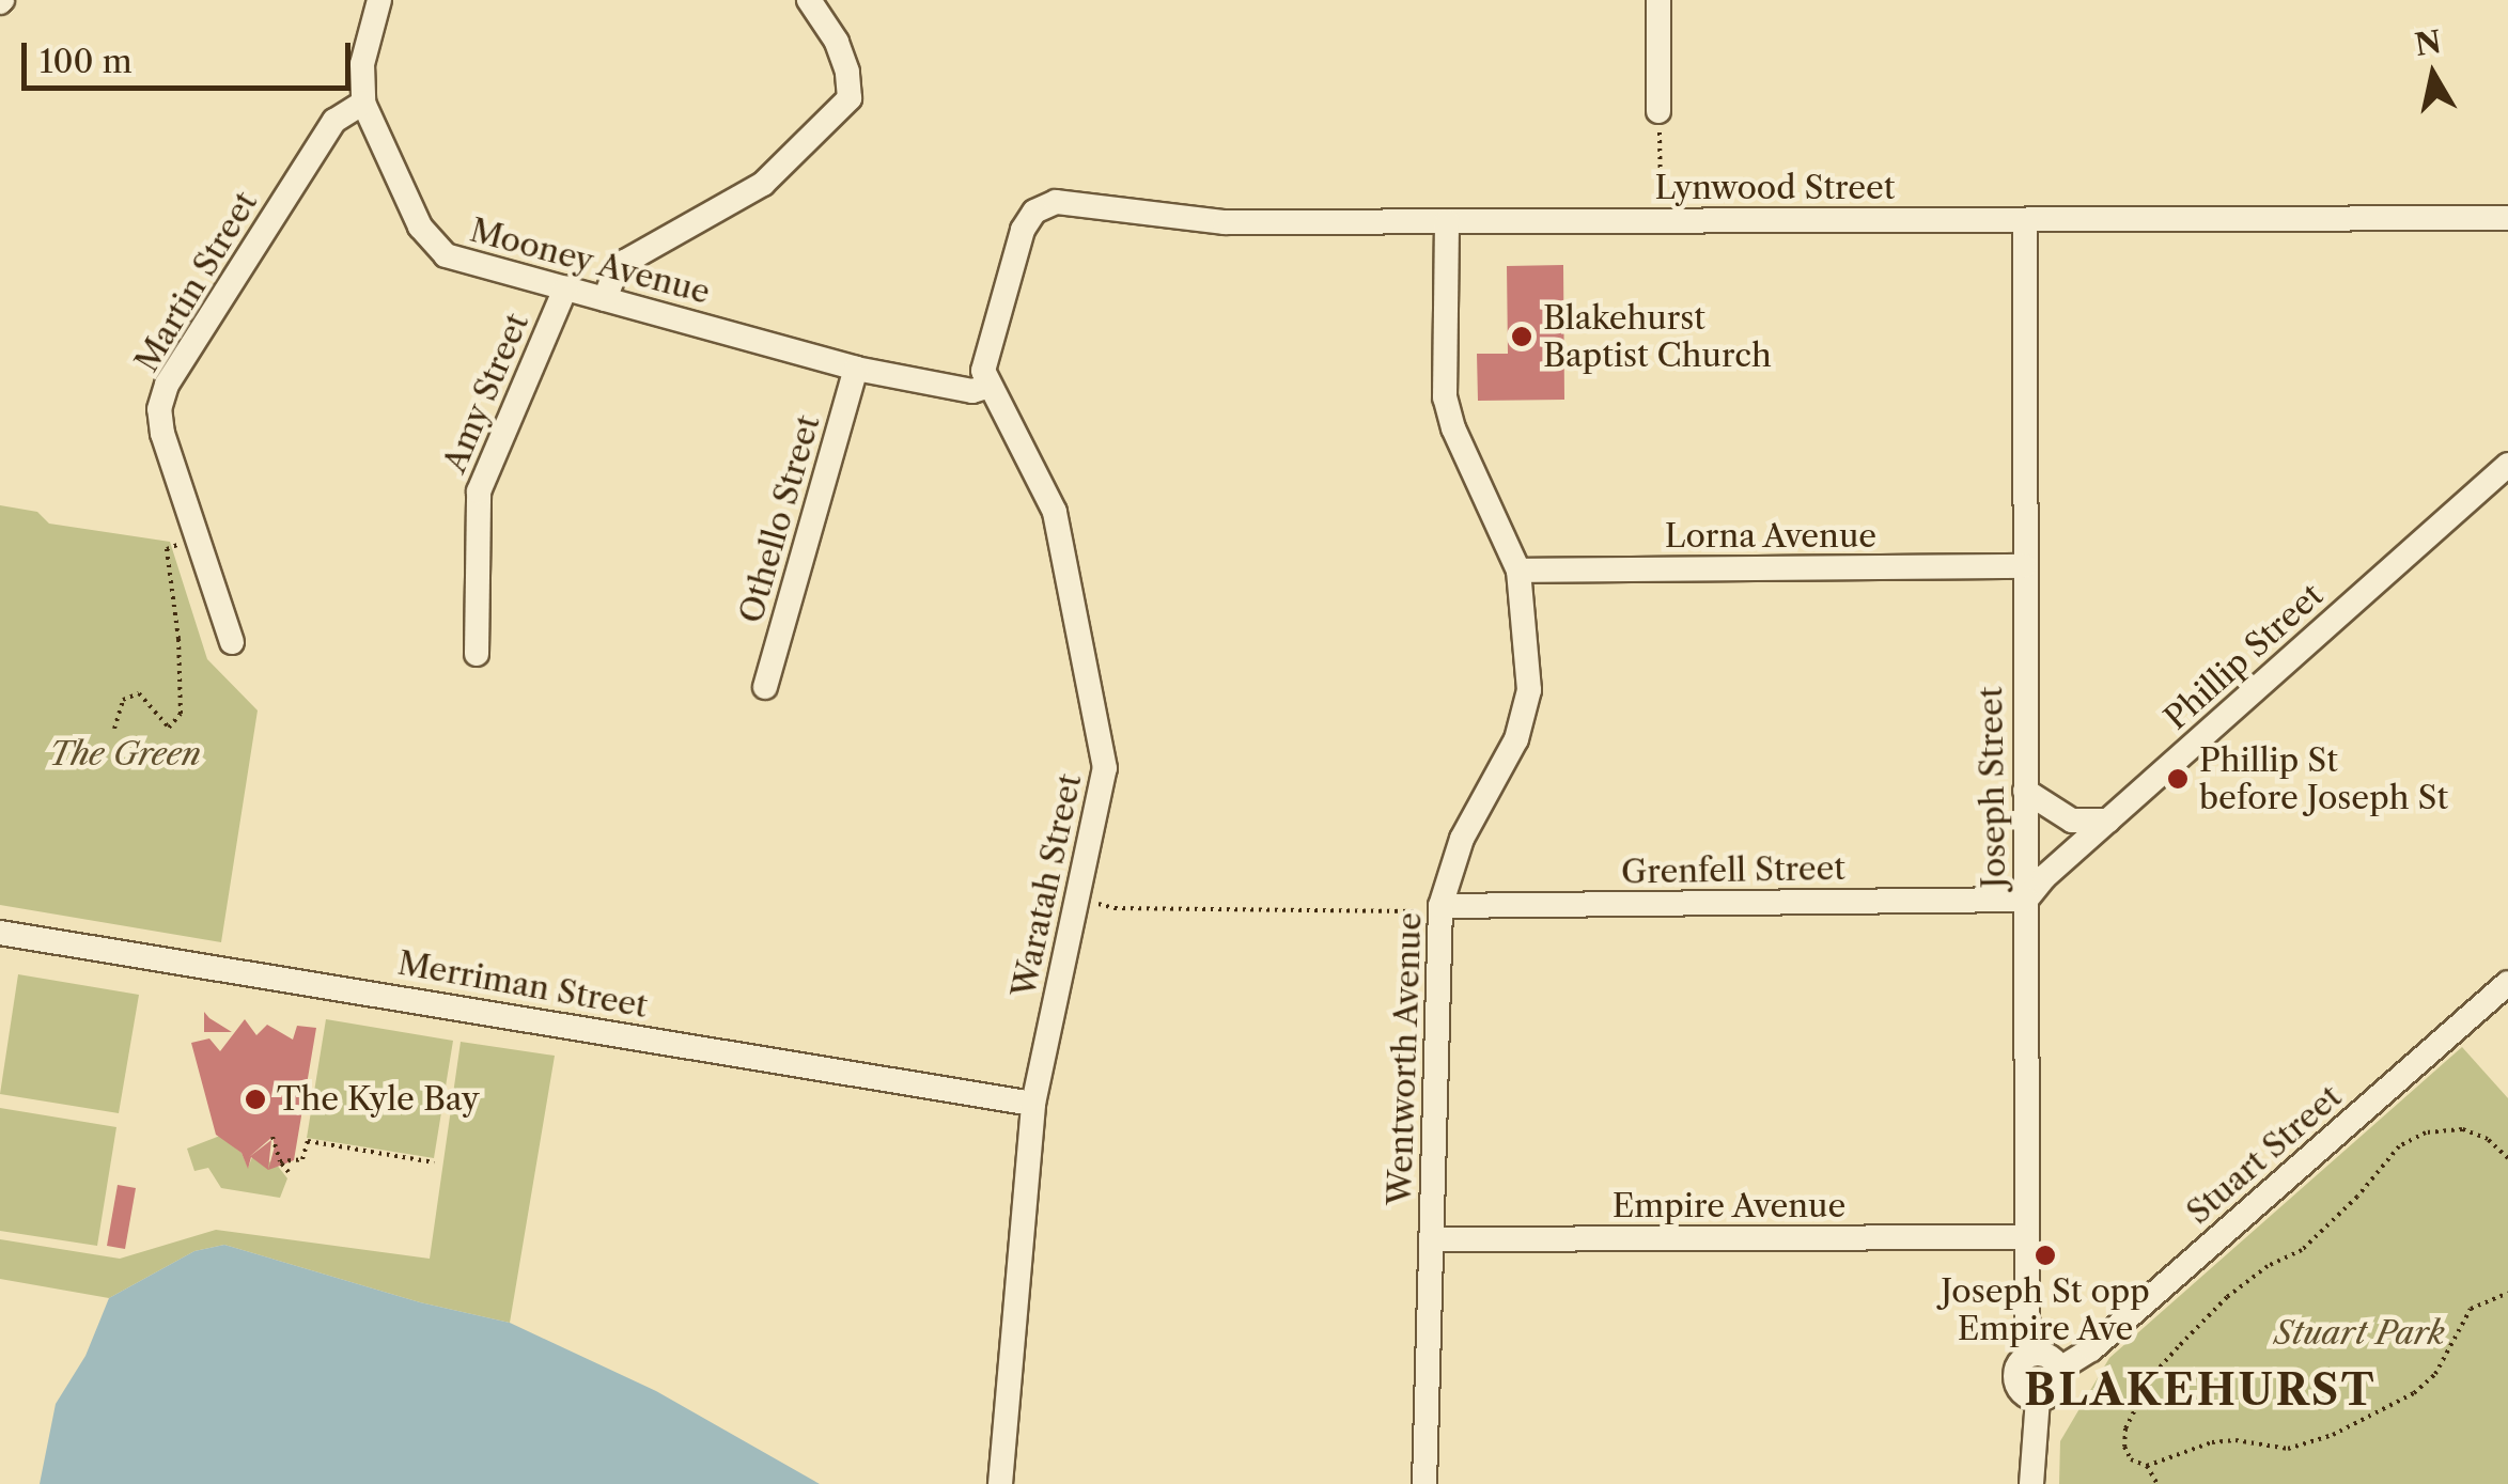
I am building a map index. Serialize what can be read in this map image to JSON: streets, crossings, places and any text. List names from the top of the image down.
{
  "streets": {
    "street": [
      "Lynwood Street",
      "Mooney Avenue",
      "Martin Street",
      "Amy Street",
      "Othello Street",
      "Lorna Avenue",
      "Phillip Street",
      "Joseph Street",
      "Grenfell Street",
      "Waratah Street",
      "Merriman Street",
      "Wentworth Avenue",
      "Stuart Street",
      "Empire Avenue"
    ]
  },
  "crossings": [
    ["Lynwood Street", "Joseph Street"],
    ["Lynwood Street", "Waratah Street"],
    ["Lynwood Street", "Wentworth Avenue"],
    ["Mooney Avenue", "Martin Street"],
    ["Mooney Avenue", "Amy Street"],
    ["Mooney Avenue", "Othello Street"],
    ["Mooney Avenue", "Waratah Street"],
    ["Lorna Avenue", "Joseph Street"],
    ["Lorna Avenue", "Wentworth Avenue"],
    ["Phillip Street", "Joseph Street"],
    ["Phillip Street", "Grenfell Street"],
    ["Joseph Street", "Grenfell Street"],
    ["Joseph Street", "Stuart Street"],
    ["Joseph Street", "Empire Avenue"],
    ["Grenfell Street", "Wentworth Avenue"],
    ["Waratah Street", "Merriman Street"],
    ["Wentworth Avenue", "Empire Avenue"]
  ],
  "districts": ["BLAKEHURST"],
  "parks": ["The Green", "Stuart Park"],
  "places": [
    "Blakehurst Baptist Church",
    "Phillip St before Joseph St",
    "The Kyle Bay",
    "Joseph St opp Empire Ave"
  ],
  "scale_bar": "100 m",
  "north": "top"
}
